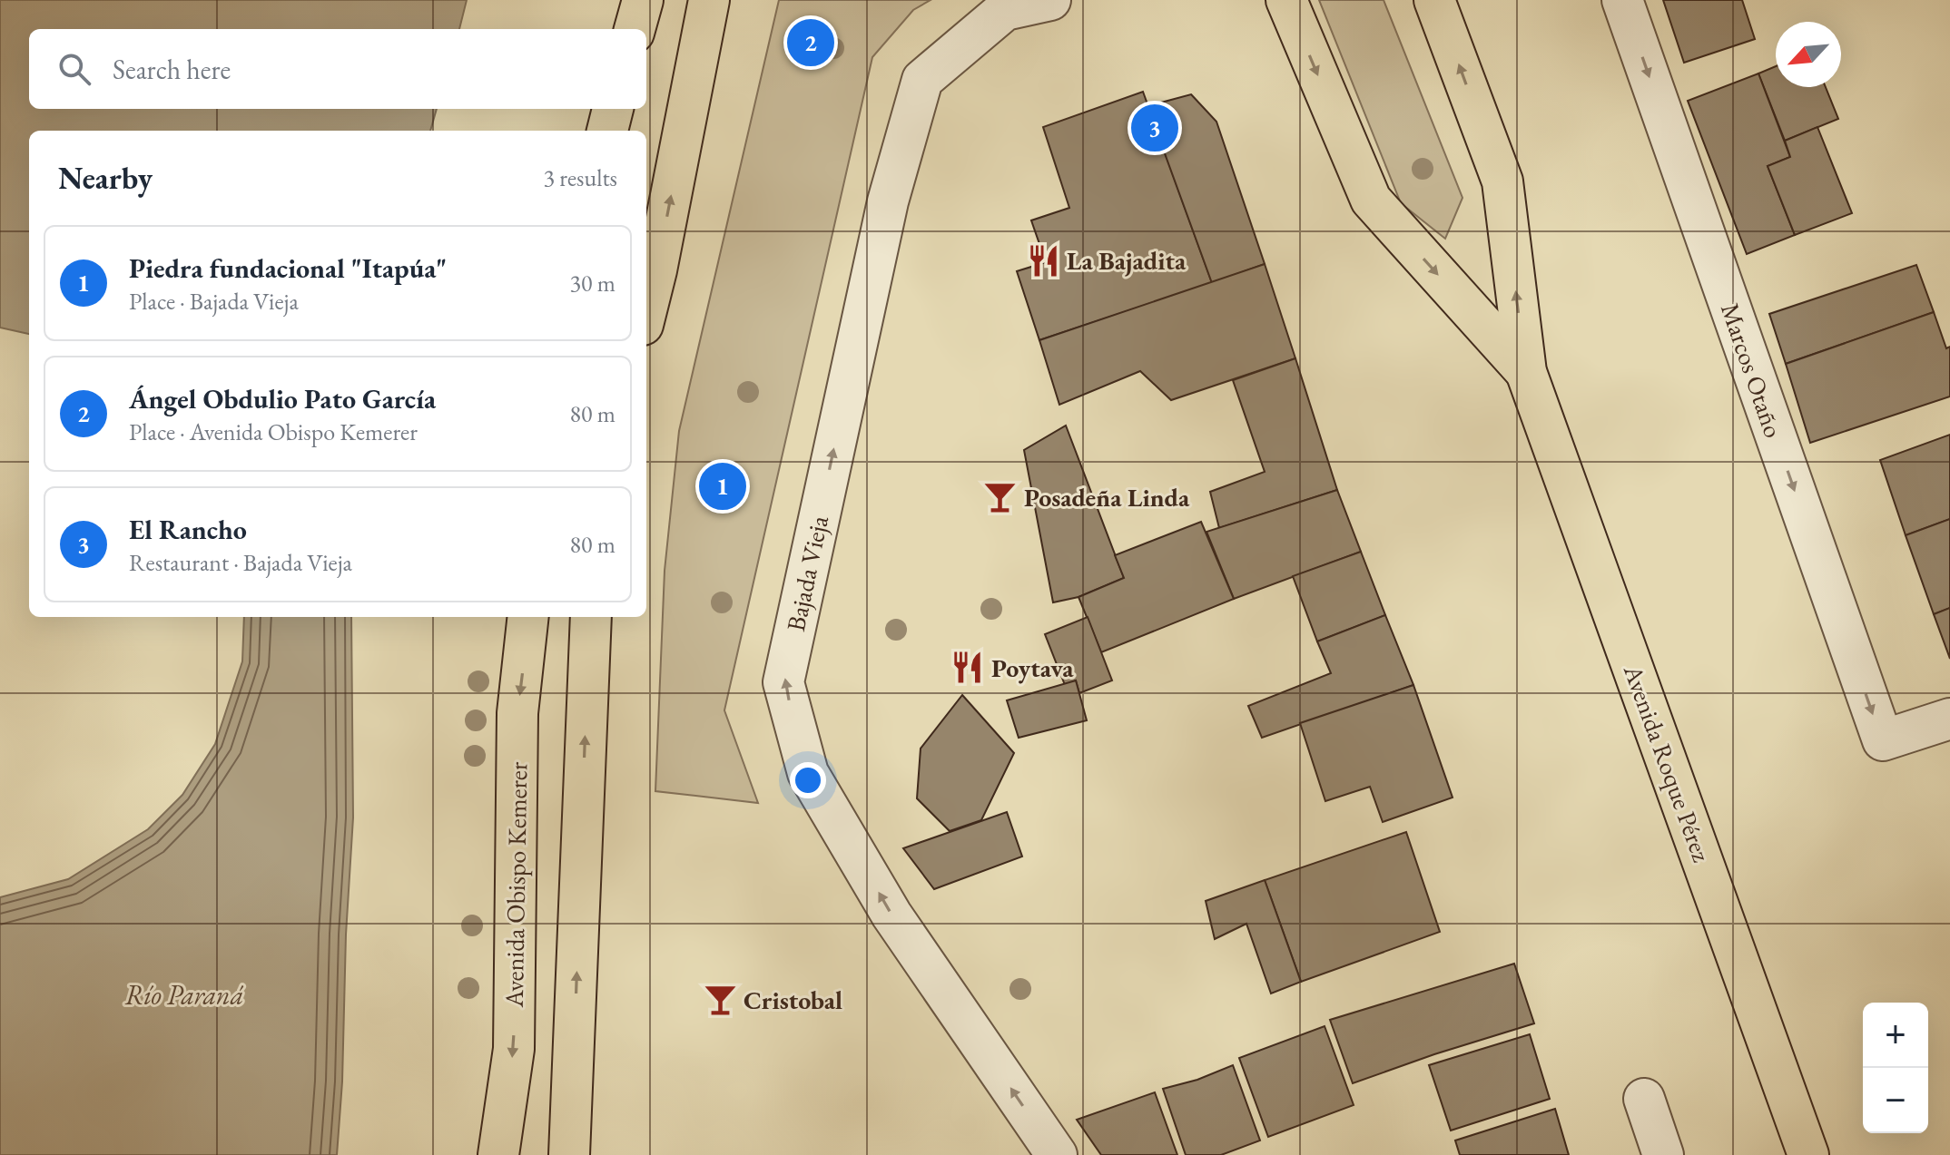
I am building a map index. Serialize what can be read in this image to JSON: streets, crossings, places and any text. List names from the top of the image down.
{
  "streets": {
    "main road": ["Avenida Roque Pérez", "Avenida Obispo Kemerer"],
    "street": ["Marcos Otaño", "Bajada Vieja"]
  },
  "one_way": ["Marcos Otaño", "Bajada Vieja"],
  "water": ["Río Paraná"],
  "places": {
    "restaurant": ["La Bajadita", "Poytava"],
    "bar": ["Posadeña Linda", "Cristobal"]
  },
  "north": "bottom left",
  "page": {
    "pins": ["2", "3", "1"],
    "search": "Search here",
    "heading": ["Nearby", "3 results"],
    "list": [
      {
        "mark": "1",
        "name": "Piedra fundacional \"Itapúa\"",
        "note": "Place · Bajada Vieja",
        "value": "30 m"
      },
      {
        "mark": "2",
        "name": "Ángel Obdulio Pato García",
        "note": "Place · Avenida Obispo Kemerer",
        "value": "80 m"
      },
      {
        "mark": "3",
        "name": "El Rancho",
        "note": "Restaurant · Bajada Vieja",
        "value": "80 m"
      }
    ],
    "map_buttons": ["+", "−"]
  }
}
